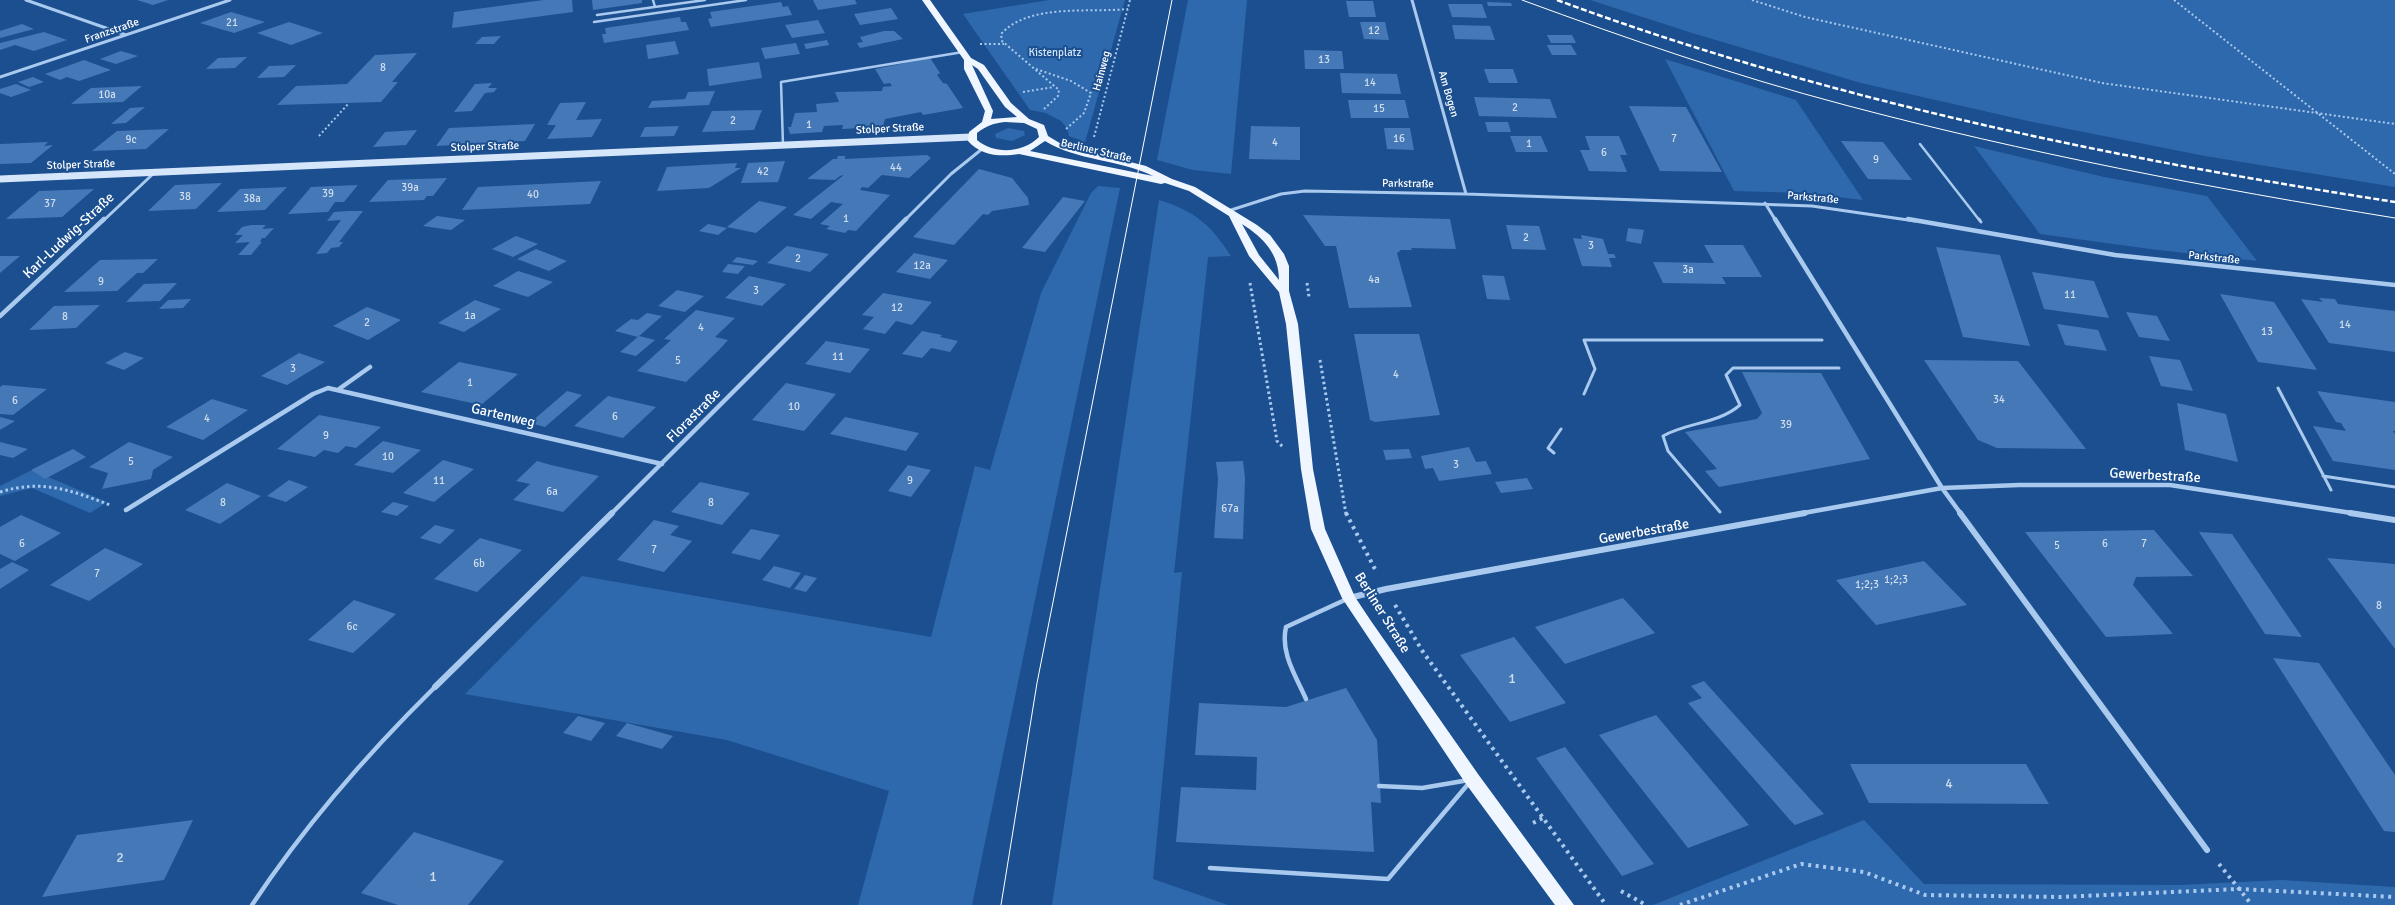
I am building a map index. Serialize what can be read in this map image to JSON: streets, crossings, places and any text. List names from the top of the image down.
{
  "streets": {
    "main road": ["Stolper Straße", "Berliner Straße"],
    "street": [
      "Franzstraße",
      "Am Bogen",
      "Parkstraße",
      "Karl-Ludwig-Straße",
      "Gartenweg",
      "Florastraße",
      "Gewerbestraße"
    ],
    "path": ["Hainweg"]
  },
  "crossings": [
    ["Am Bogen", "Parkstraße"],
    ["Stolper Straße", "Karl-Ludwig-Straße"],
    ["Berliner Straße", "Parkstraße"],
    ["Berliner Straße", "Gewerbestraße"],
    ["Gartenweg", "Florastraße"]
  ],
  "parks": ["Kistenplatz"],
  "house_numbers": [
    "21",
    "12",
    "13",
    "8",
    "14",
    "10a",
    "2",
    "15",
    "2",
    "1",
    "16",
    "7",
    "9c",
    "4",
    "1",
    "6",
    "9",
    "44",
    "42",
    "39a",
    "39",
    "40",
    "38",
    "38a",
    "37",
    "1",
    "2",
    "3",
    "2",
    "12a",
    "3a",
    "4a",
    "9",
    "3",
    "11",
    "12",
    "1a",
    "8",
    "2",
    "14",
    "4",
    "13",
    "11",
    "5",
    "3",
    "4",
    "1",
    "34",
    "6",
    "10",
    "6",
    "4",
    "39",
    "9",
    "10",
    "5",
    "3",
    "11",
    "9",
    "6a",
    "8",
    "8",
    "67a",
    "6",
    "6",
    "7",
    "5",
    "7",
    "6b",
    "7",
    "1;2;3",
    "1;2;3",
    "8",
    "6c",
    "1",
    "4",
    "2",
    "1"
  ]
}
